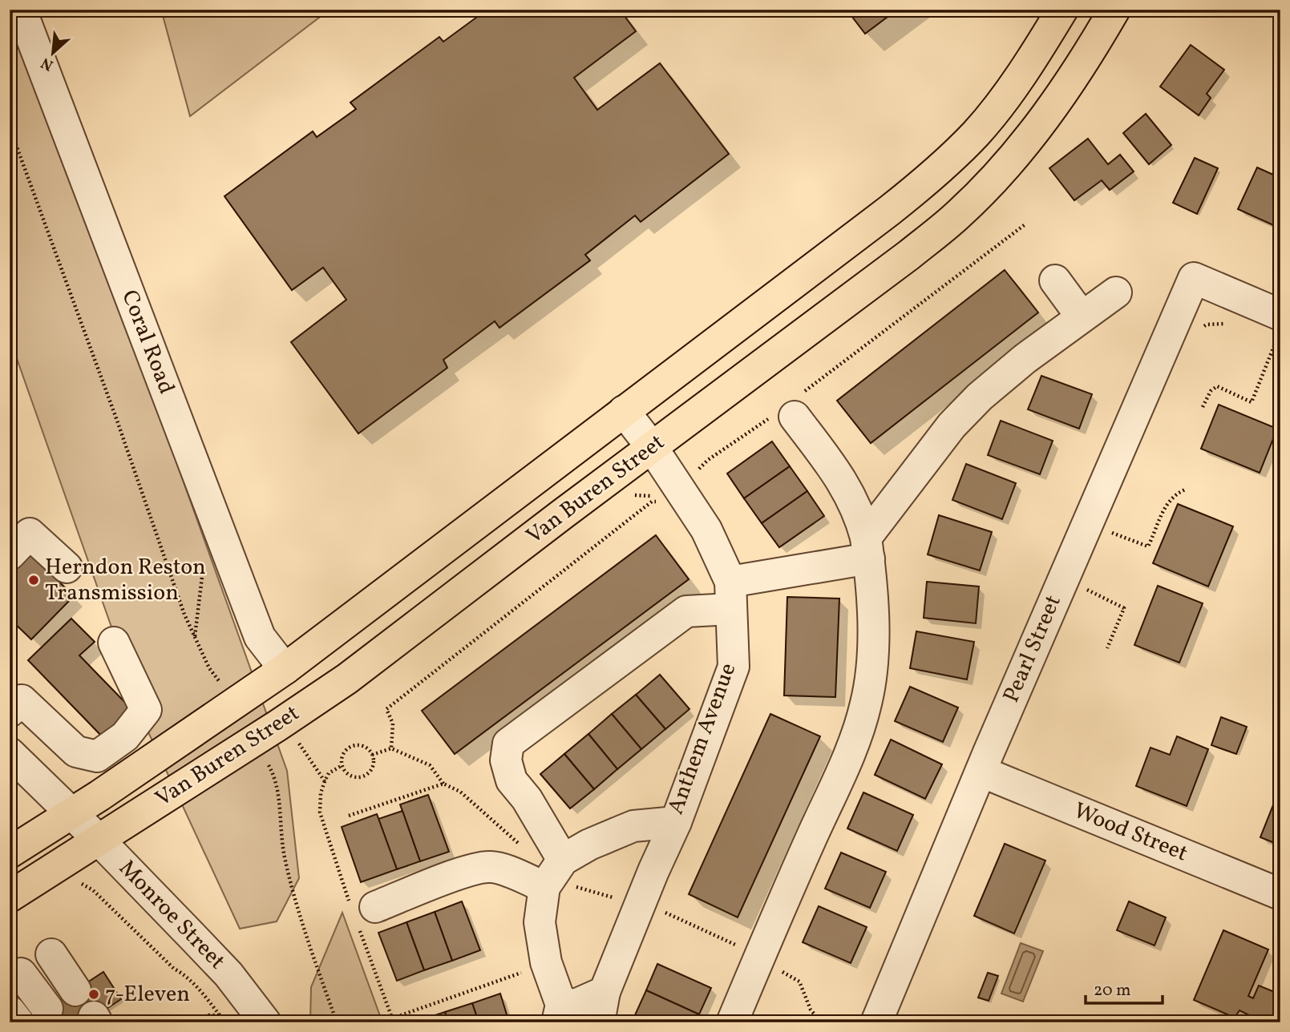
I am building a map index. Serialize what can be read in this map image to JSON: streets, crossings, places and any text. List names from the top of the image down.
{
  "streets": {
    "main road": ["Van Buren Street"],
    "street": [
      "Coral Road",
      "Pearl Street",
      "Anthem Avenue",
      "Wood Street",
      "Monroe Street"
    ]
  },
  "crossings": [
    ["Coral Road", "Van Buren Street"],
    ["Van Buren Street", "Anthem Avenue"],
    ["Van Buren Street", "Monroe Street"],
    ["Pearl Street", "Wood Street"]
  ],
  "places": ["Herndon Reston Transmission", "7-Eleven"],
  "scale_bar": "20 m",
  "north": "bottom left"
}
